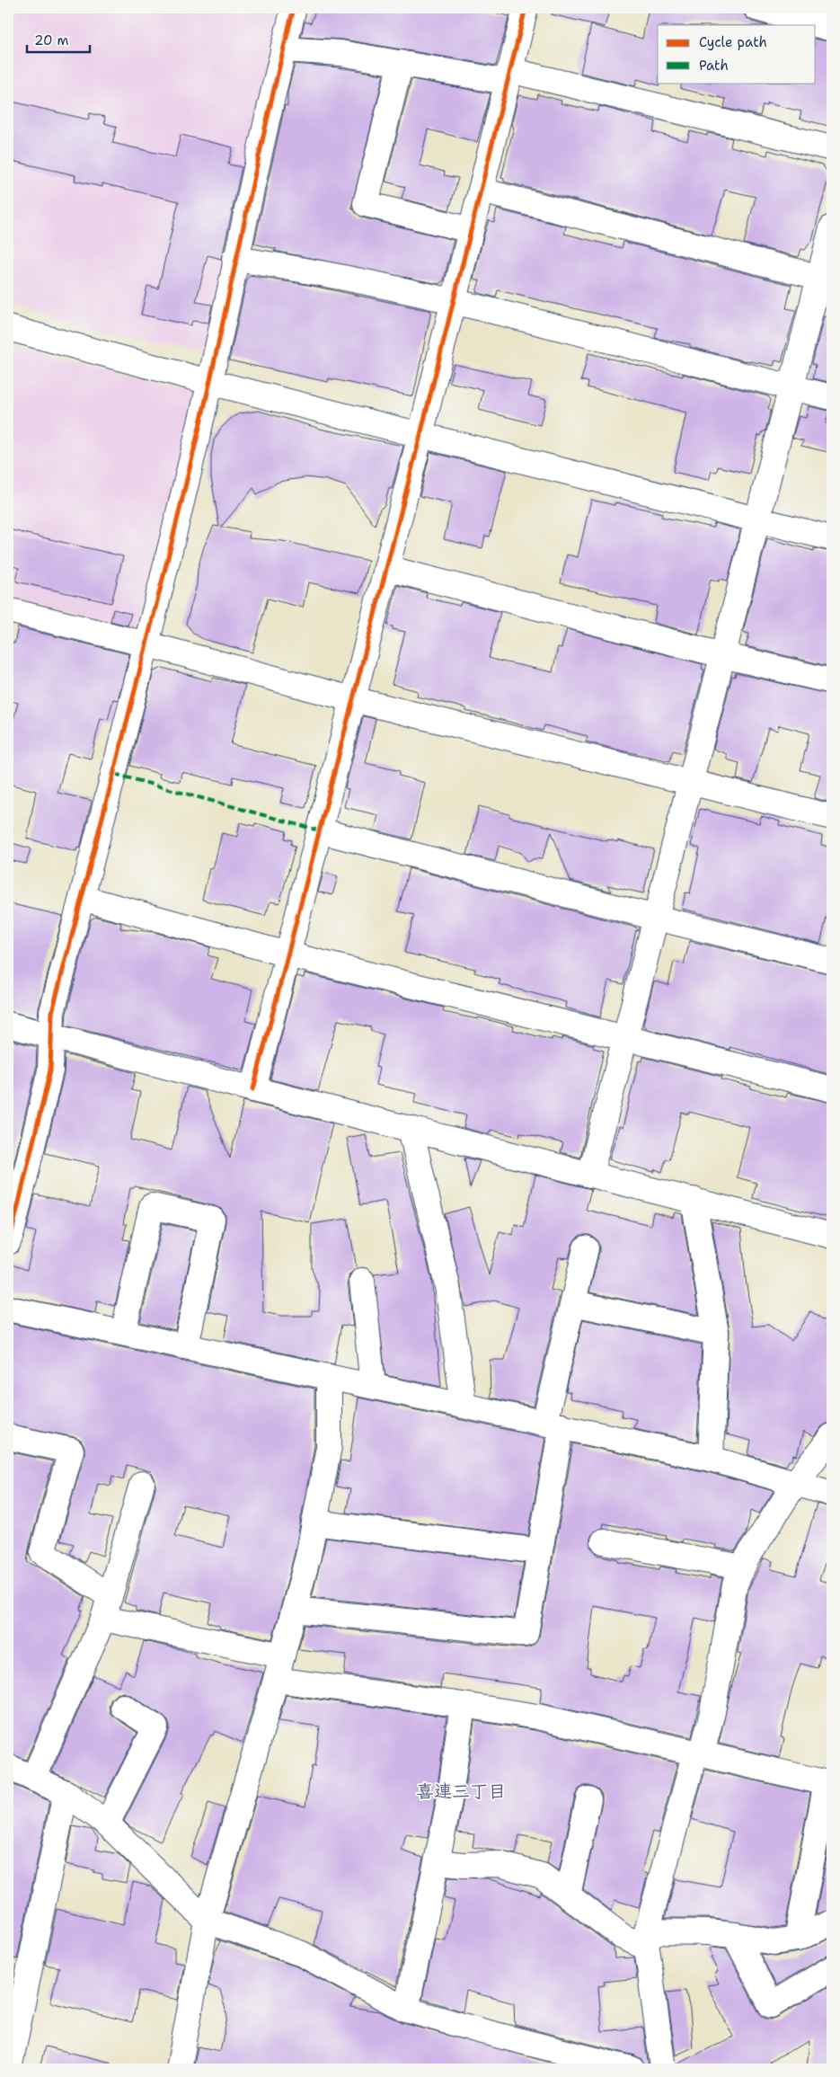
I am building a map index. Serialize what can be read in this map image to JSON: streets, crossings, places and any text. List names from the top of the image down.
{
  "districts": ["喜連三丁目"],
  "legend": ["Cycle path", "Path"],
  "scale_bar": "20 m"
}
